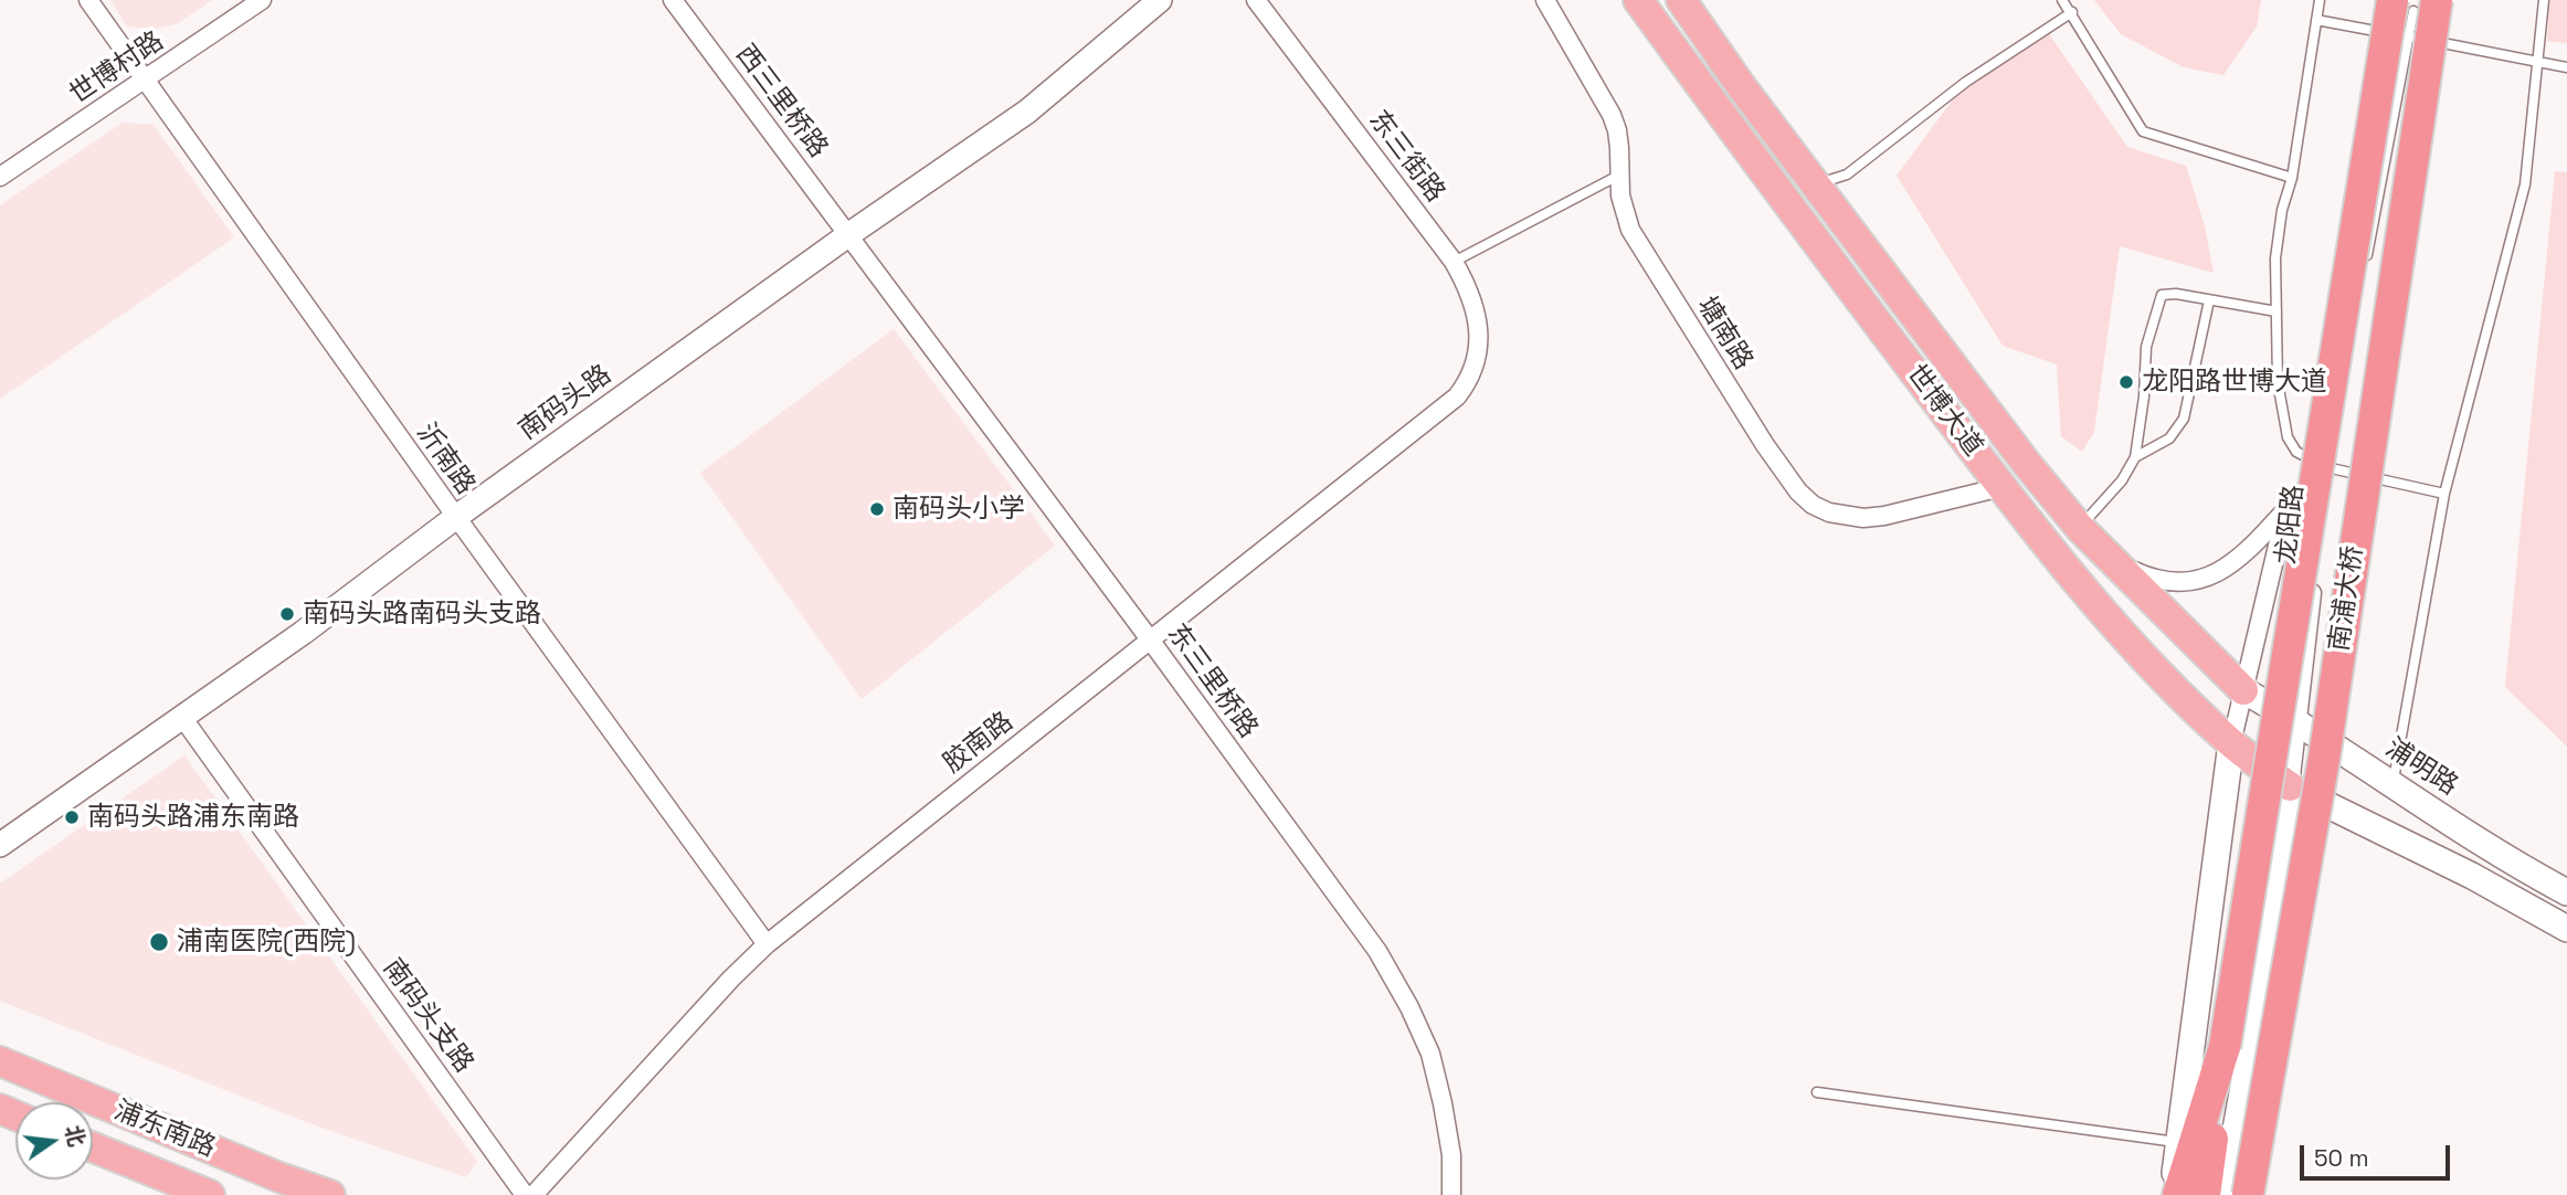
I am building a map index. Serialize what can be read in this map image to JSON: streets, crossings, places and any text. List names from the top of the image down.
{
  "streets": {
    "highway": ["南浦大桥"],
    "main road": [
      "世博大道",
      "龙阳路",
      "浦明路",
      "浦东南路"
    ],
    "street": [
      "世博村路",
      "西三里桥路",
      "东三街路",
      "塘南路",
      "南码头路",
      "沂南路",
      "东三里桥路",
      "胶南路",
      "南码头支路"
    ]
  },
  "crossings": [
    ["世博村路", "沂南路"],
    ["西三里桥路", "南码头路"],
    ["西三里桥路", "东三里桥路"],
    ["东三街路", "胶南路"],
    ["塘南路", "世博大道"],
    ["南码头路", "沂南路"],
    ["南码头路", "东三里桥路"],
    ["南码头路", "南码头支路"],
    ["世博大道", "龙阳路"],
    ["世博大道", "浦明路"],
    ["沂南路", "胶南路"],
    ["龙阳路", "浦明路"],
    ["东三里桥路", "胶南路"]
  ],
  "places": [
    "龙阳路世博大道",
    "南码头小学",
    "南码头路南码头支路",
    "南码头路浦东南路",
    "浦南医院(西院)"
  ],
  "scale_bar": "50 m",
  "north": "right"
}
